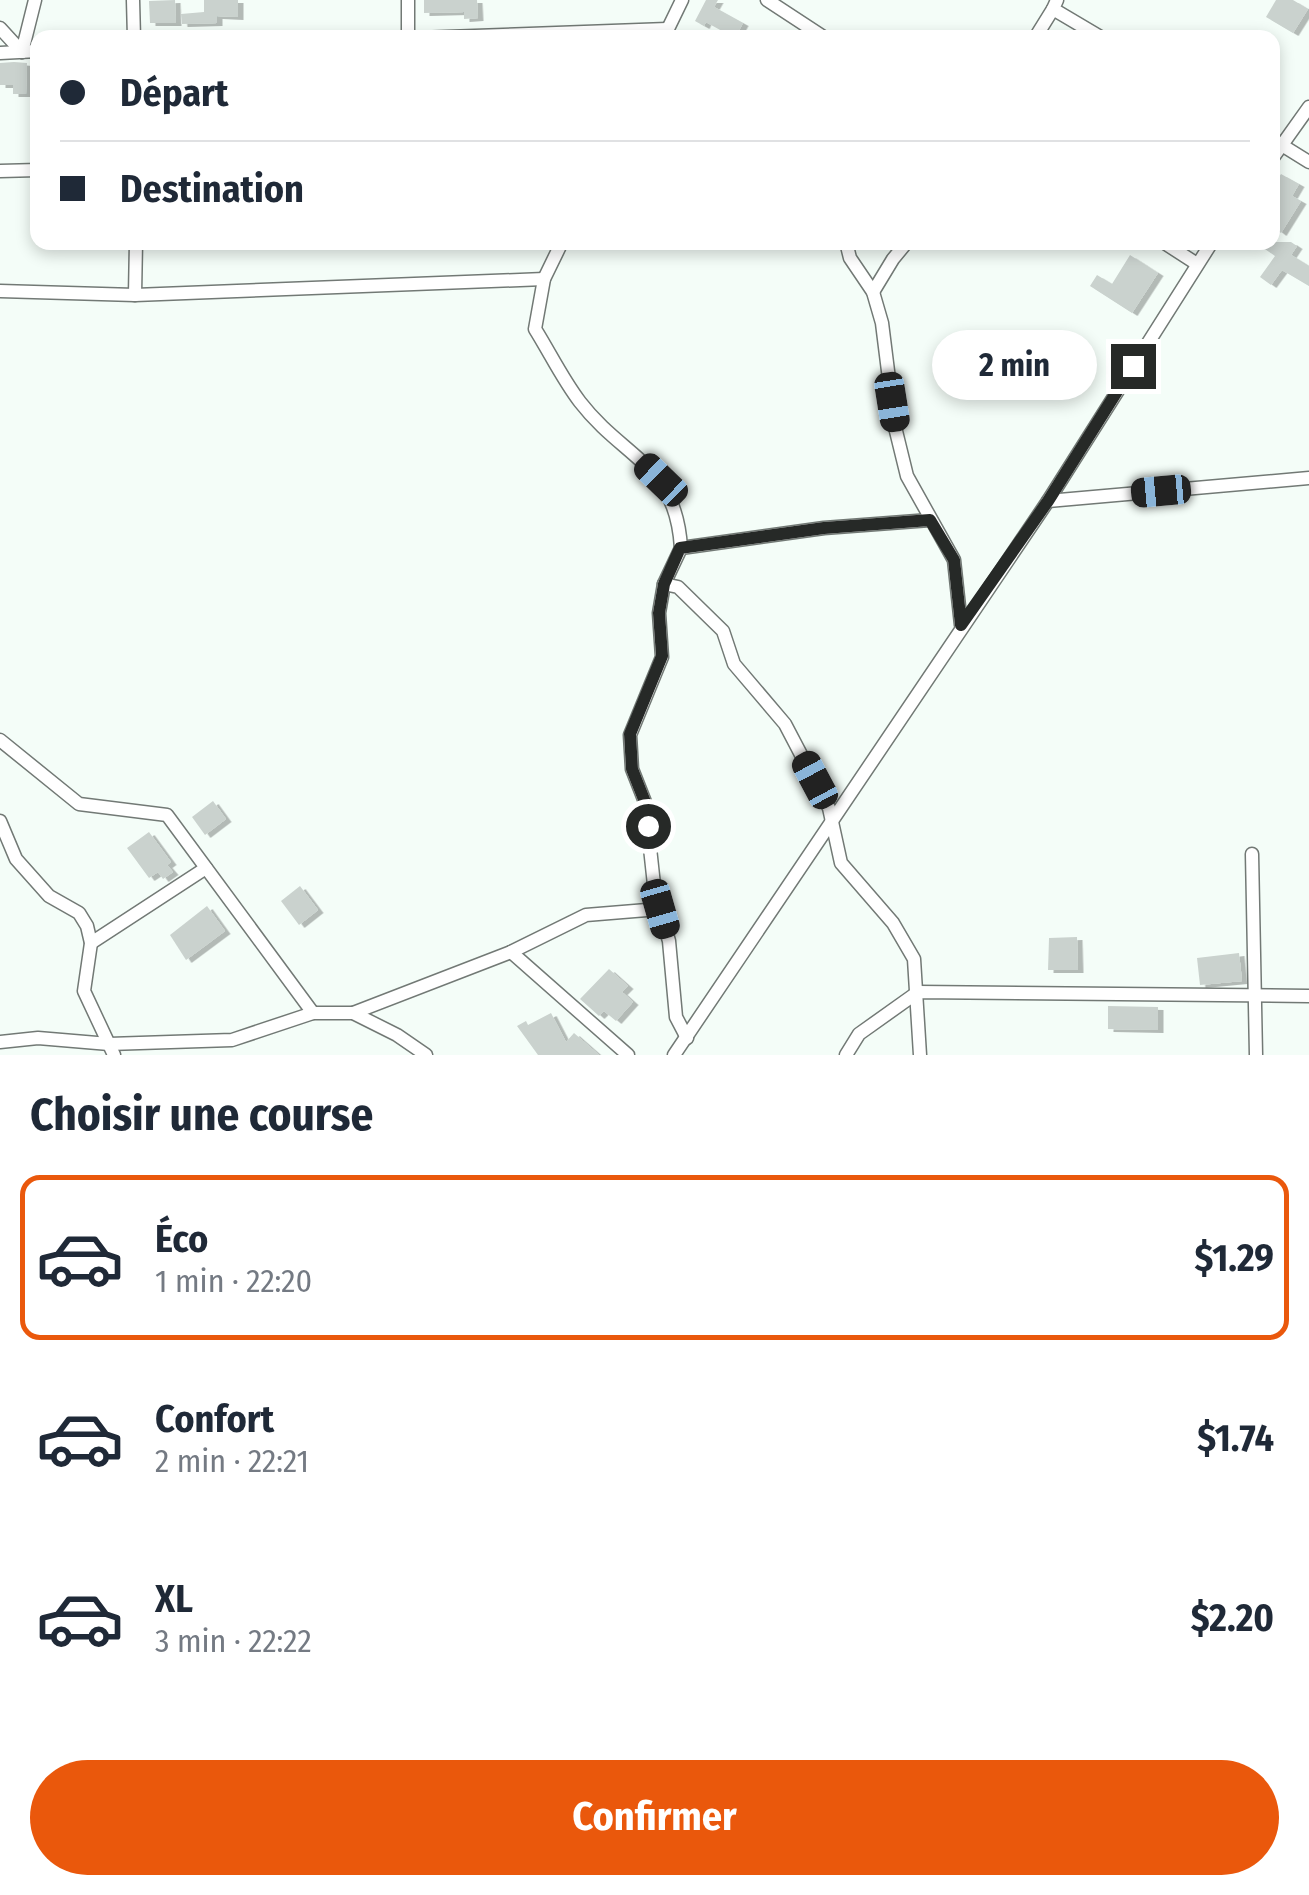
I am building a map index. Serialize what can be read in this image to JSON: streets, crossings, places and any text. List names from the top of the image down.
{
  "page": {
    "banner": ["Départ", "Destination"],
    "bubble": "2 min",
    "heading": "Choisir une course",
    "list": [
      {
        "name": "Éco",
        "note": "1 min · 22:20",
        "value": "$1.29"
      },
      {
        "name": "Confort",
        "note": "2 min · 22:21",
        "value": "$1.74"
      },
      {
        "name": "XL",
        "note": "3 min · 22:22",
        "value": "$2.20"
      }
    ],
    "buttons": "Confirmer"
  }
}
